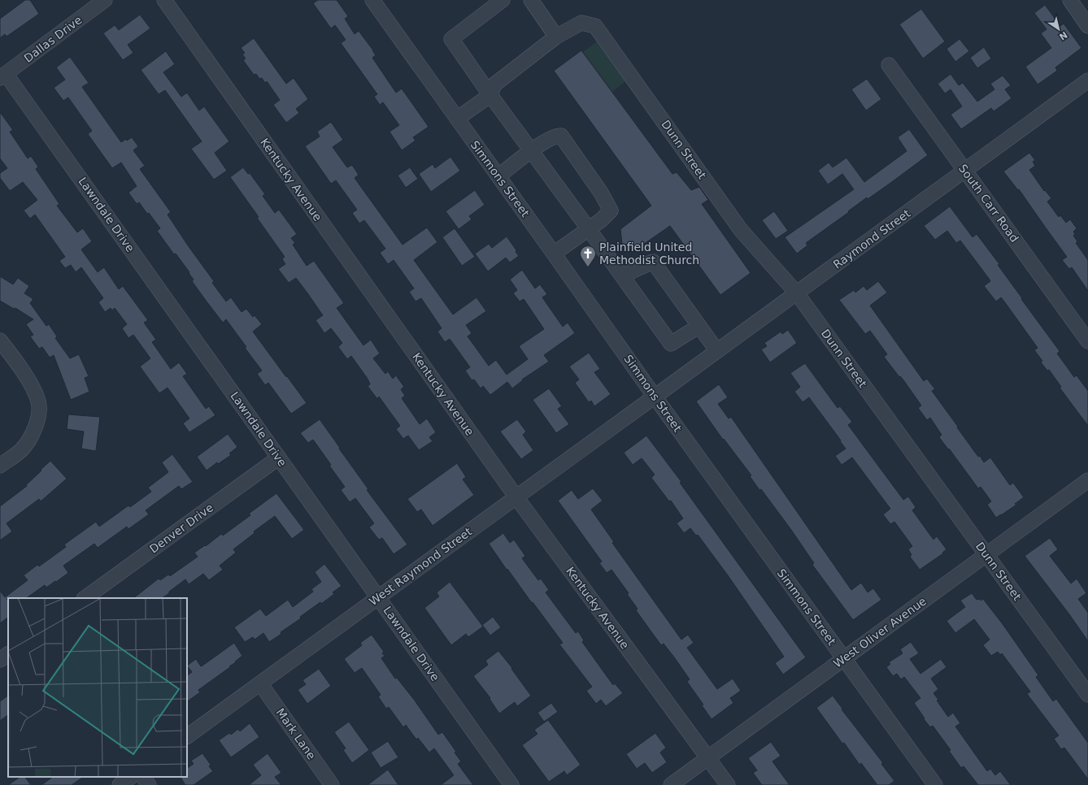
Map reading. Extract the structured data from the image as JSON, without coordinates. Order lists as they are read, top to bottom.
{
  "streets": {
    "street": [
      "Dallas Drive",
      "Dunn Street",
      "Simmons Street",
      "Kentucky Avenue",
      "South Carr Road",
      "Lawndale Drive",
      "Raymond Street",
      "Denver Drive",
      "West Raymond Street",
      "West Oliver Avenue",
      "Mark Lane"
    ]
  },
  "crossings": [
    ["Dallas Drive", "Lawndale Drive"],
    ["Dunn Street", "Raymond Street"],
    ["Dunn Street", "West Oliver Avenue"],
    ["Simmons Street", "Raymond Street"],
    ["Simmons Street", "West Raymond Street"],
    ["Simmons Street", "West Oliver Avenue"],
    ["Kentucky Avenue", "West Raymond Street"],
    ["Kentucky Avenue", "West Oliver Avenue"],
    ["South Carr Road", "Raymond Street"],
    ["Lawndale Drive", "Denver Drive"],
    ["Lawndale Drive", "West Raymond Street"],
    ["Raymond Street", "West Raymond Street"],
    ["West Raymond Street", "Mark Lane"]
  ],
  "places": {
    "church": ["Plainfield United Methodist Church"]
  },
  "north": "bottom right"
}
